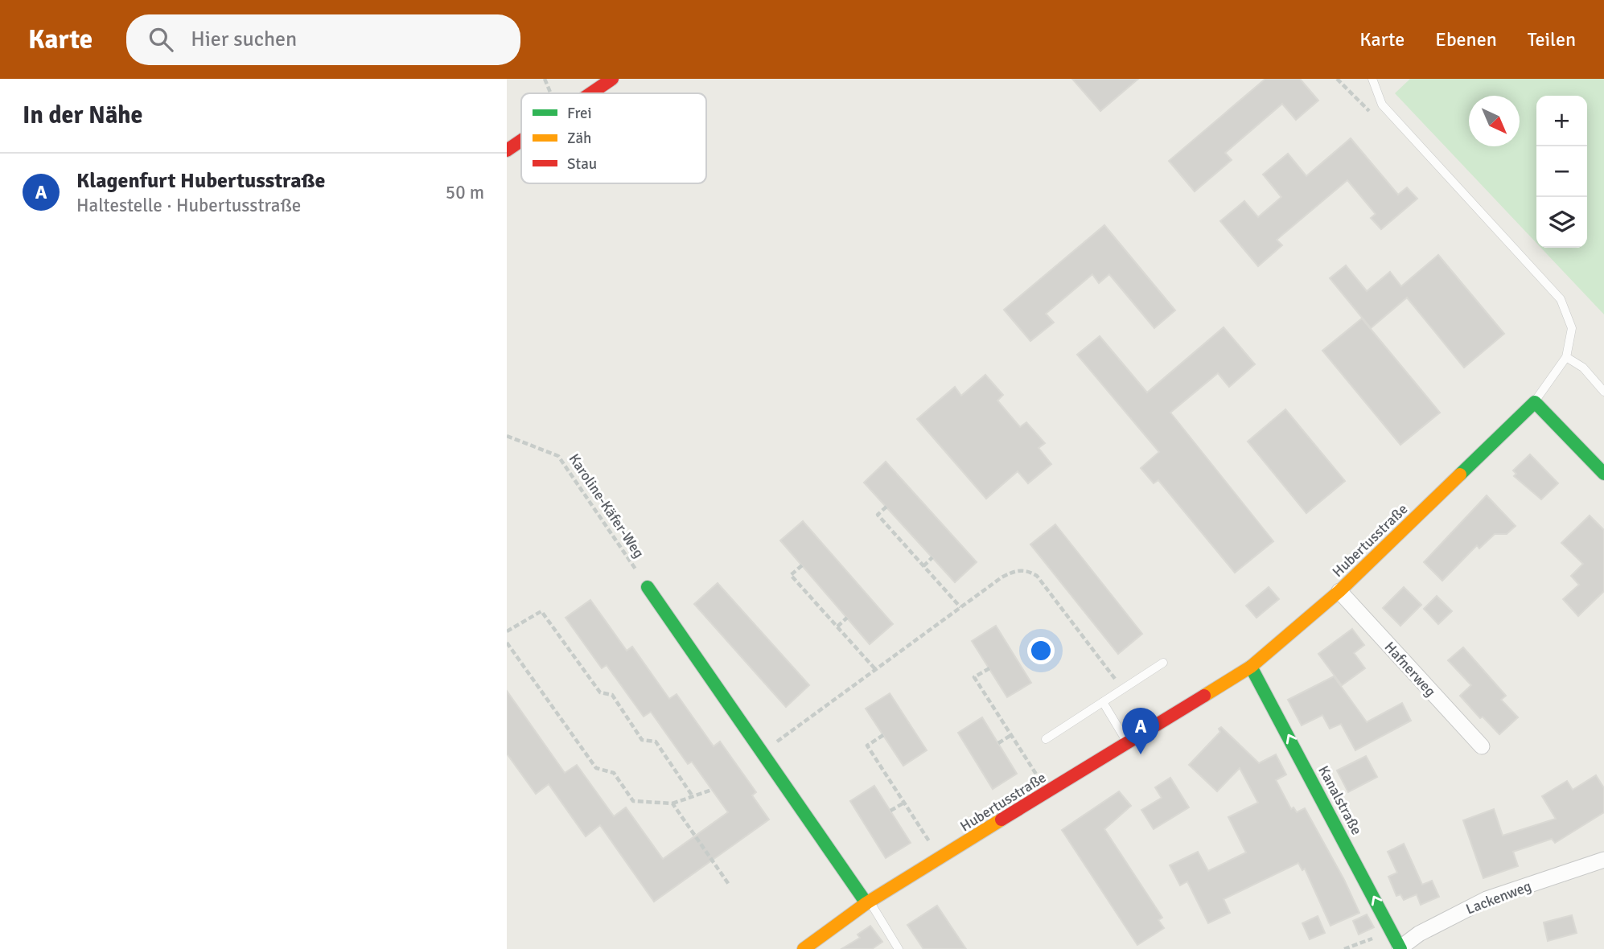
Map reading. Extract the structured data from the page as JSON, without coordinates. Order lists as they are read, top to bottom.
{
  "streets": {
    "street": [
      "Hubertusstraße",
      "Hafnerweg",
      "Kanalstraße",
      "Lackenweg"
    ],
    "path": ["Karoline-Käfer-Weg"]
  },
  "crossings": [
    ["Hubertusstraße", "Hafnerweg"],
    ["Hubertusstraße", "Kanalstraße"],
    ["Kanalstraße", "Lackenweg"]
  ],
  "one_way": ["Kanalstraße"],
  "legend": ["Frei", "Zäh", "Stau"],
  "north": "bottom right",
  "page": {
    "header": "Karte",
    "search": "Hier suchen",
    "nav": ["Karte", "Ebenen", "Teilen"],
    "heading": "In der Nähe",
    "map_buttons": ["+", "−"],
    "list": [
      {
        "mark": "A",
        "name": "Klagenfurt Hubertusstraße",
        "note": "Haltestelle · Hubertusstraße",
        "value": "50 m"
      }
    ],
    "pins": "A"
  }
}
